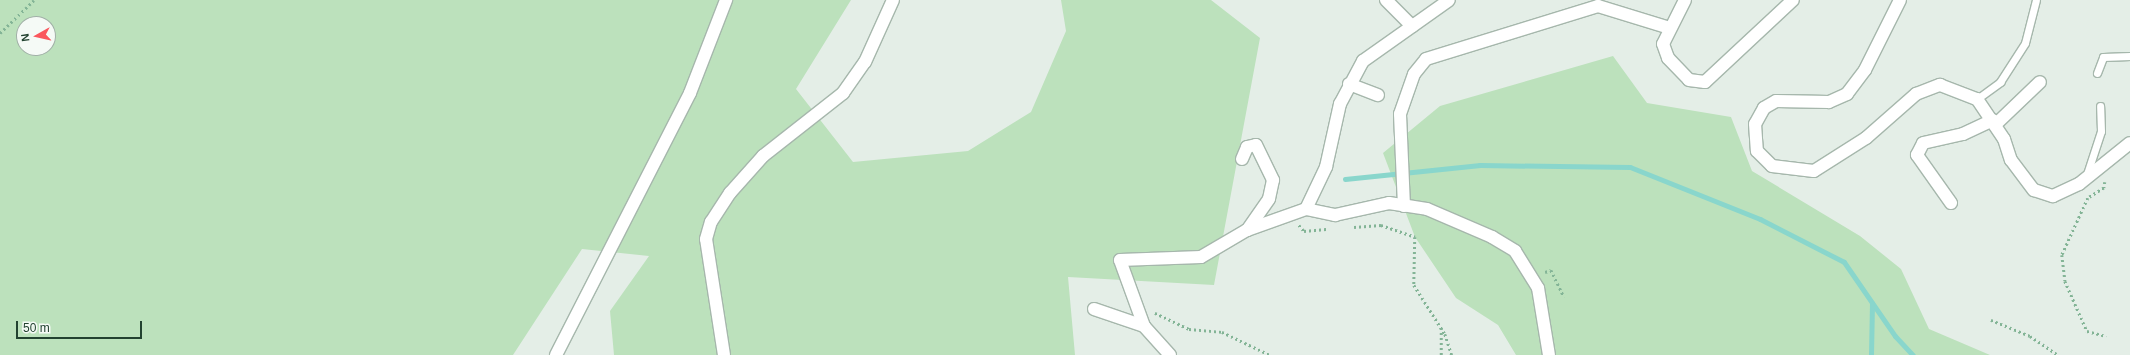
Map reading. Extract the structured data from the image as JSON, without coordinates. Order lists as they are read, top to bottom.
{
  "scale_bar": "50 m",
  "north": "left"
}
